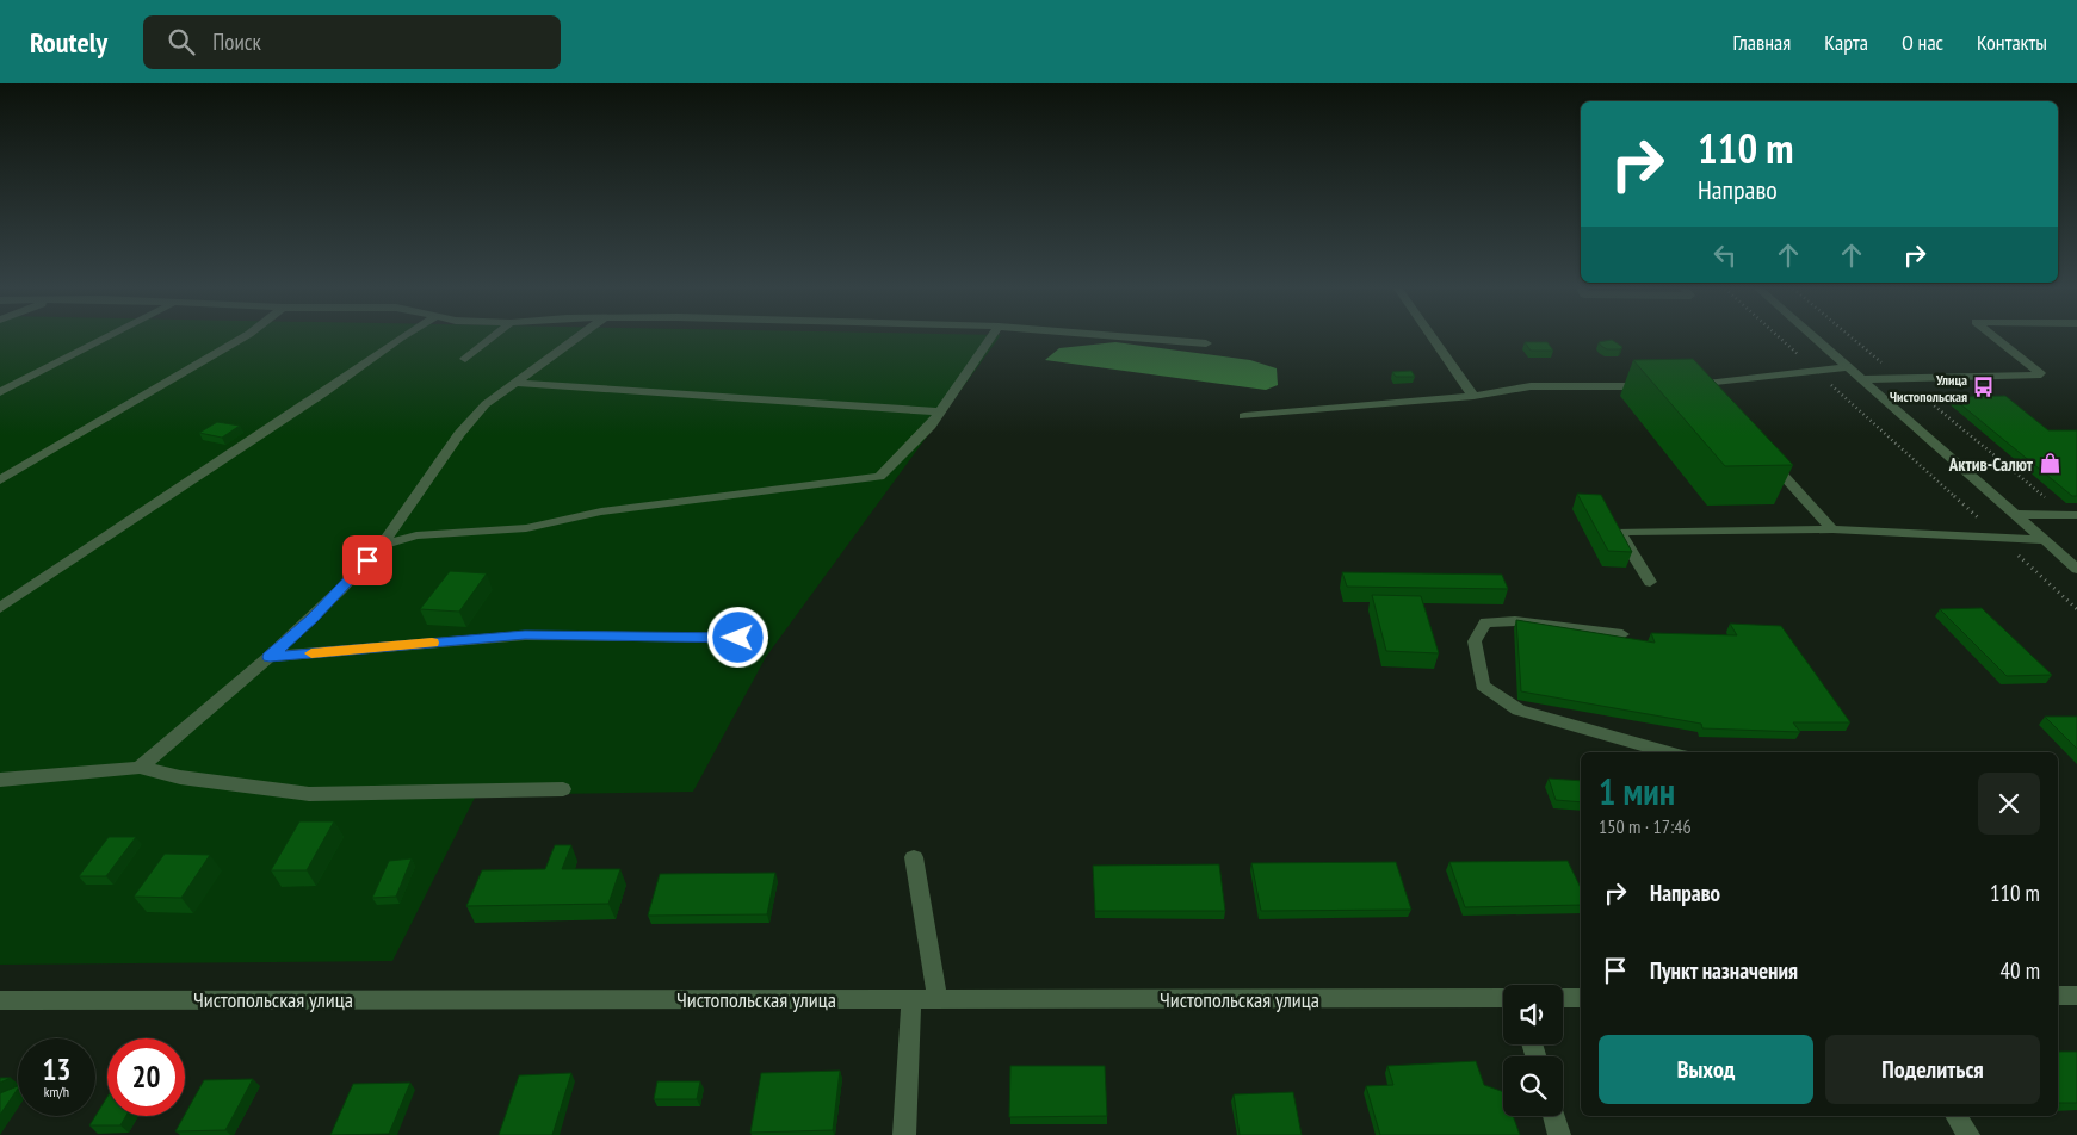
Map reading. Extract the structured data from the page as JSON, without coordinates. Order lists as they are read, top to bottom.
{
  "streets": {
    "street": ["Чистопольская улица"]
  },
  "places": {
    "bus stop": ["Улица Чистопольская"],
    "shop": ["Актив-Салют"]
  },
  "page": {
    "header": "Routely",
    "search": "Поиск",
    "nav": [
      "Главная",
      "Карта",
      "О нас",
      "Контакты"
    ],
    "turn": ["110 m", "Направо"],
    "heading": ["1 мин", "150 m · 17:46"],
    "list": [
      {
        "name": "Направо",
        "value": "110 m"
      },
      {
        "name": "Пункт назначения",
        "value": "40 m"
      }
    ],
    "buttons": ["Выход", "Поделиться"],
    "speed": "13 km/h",
    "limit": "20"
  }
}
